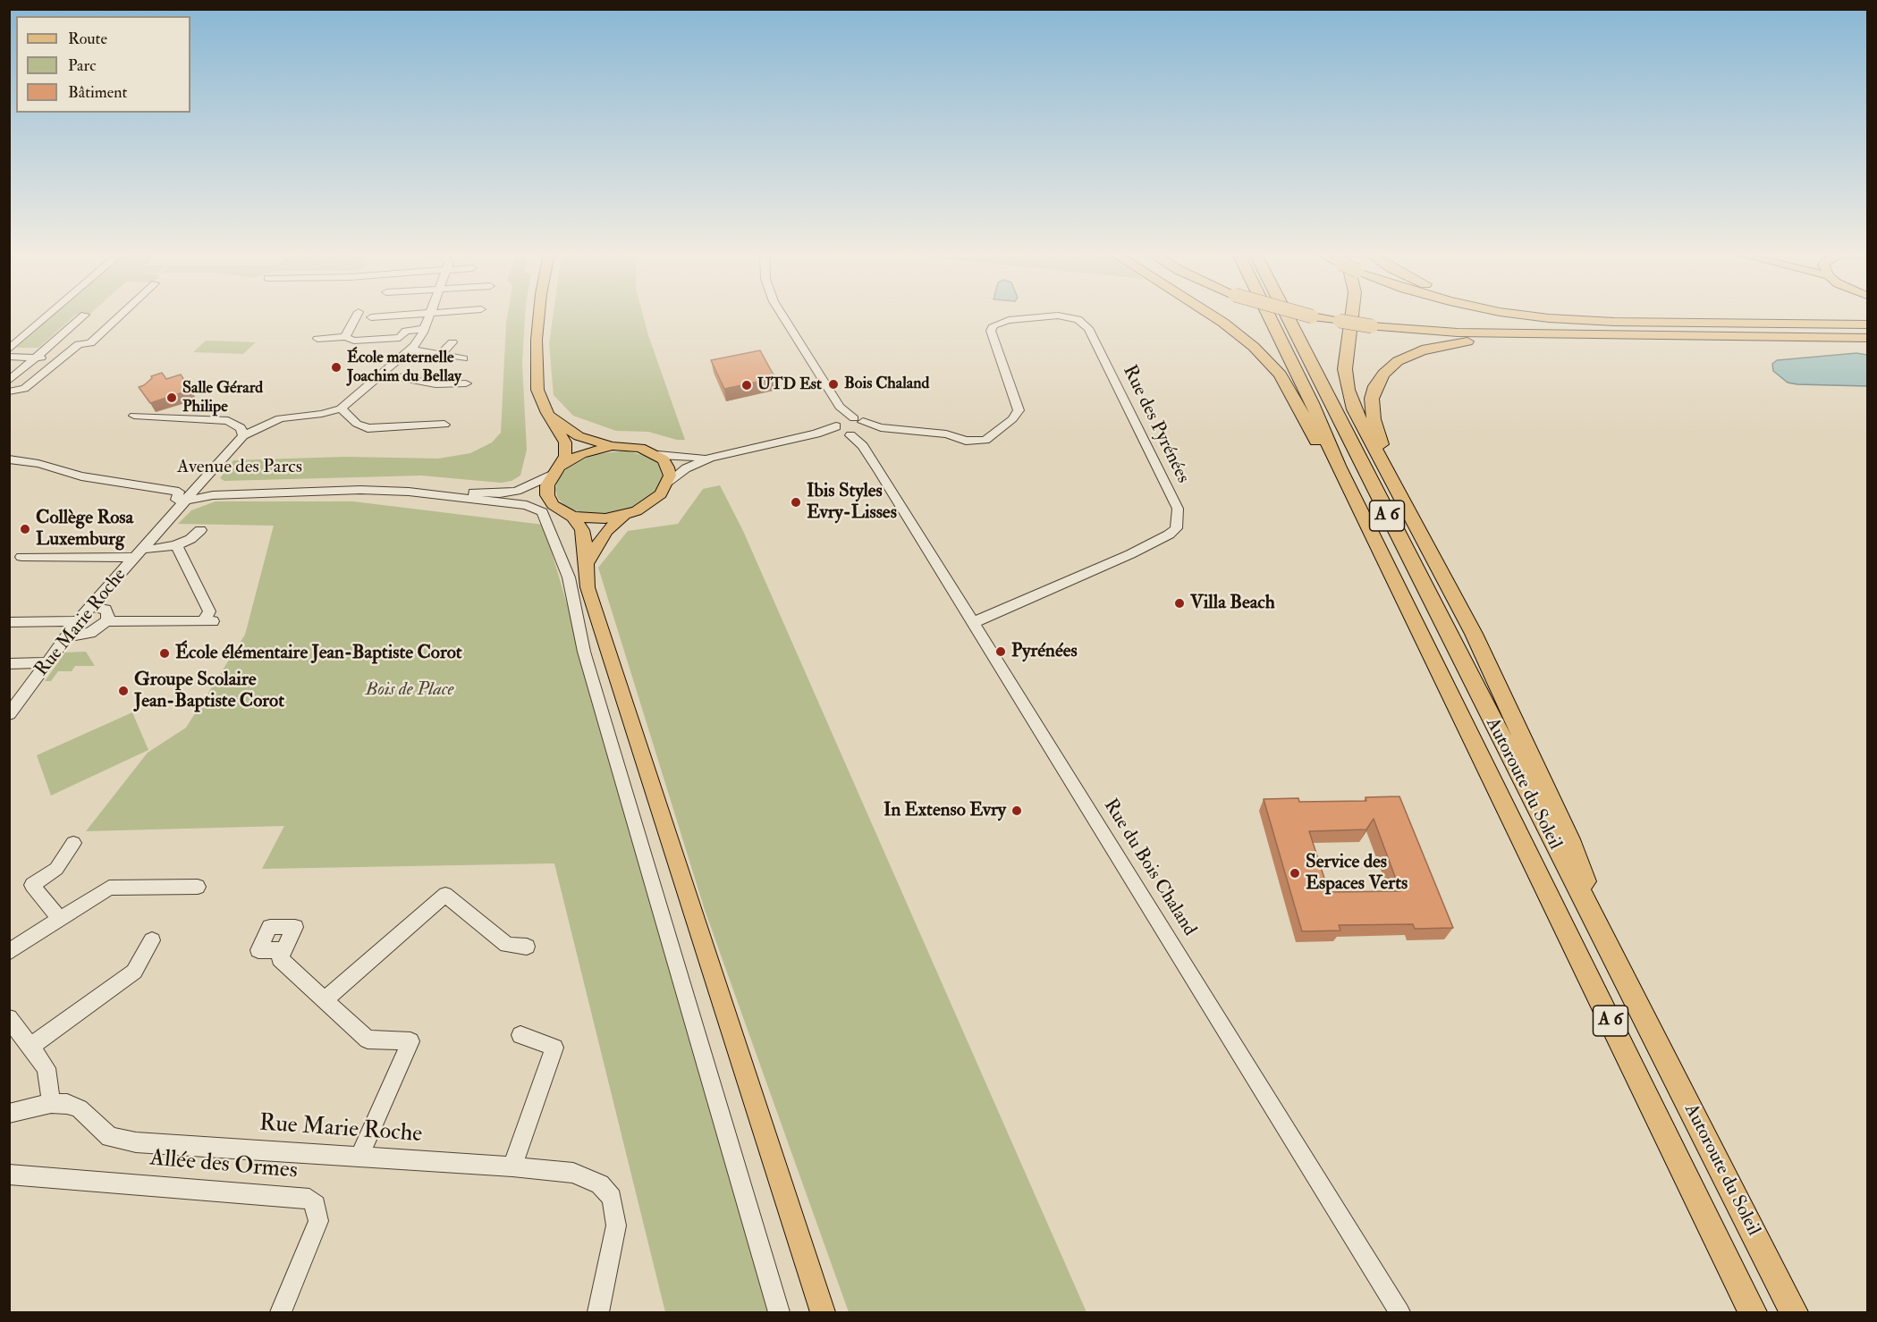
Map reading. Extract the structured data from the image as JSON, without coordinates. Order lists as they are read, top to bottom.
{
  "streets": {
    "highway": ["A 6", "Autoroute du Soleil"],
    "street": [
      "Rue des Pyrénées",
      "Avenue des Parcs",
      "Rue Marie Roche",
      "Rue du Bois Chaland",
      "Allée des Ormes"
    ]
  },
  "crossings": [
    ["Rue des Pyrénées", "Rue du Bois Chaland"],
    ["Avenue des Parcs", "Rue Marie Roche"]
  ],
  "parks": ["Bois de Place"],
  "places": [
    "École maternelle Joachim du Bellay",
    "Bois Chaland",
    "UTD Est",
    "Salle Gérard Philipe",
    "Ibis Styles Evry-Lisses",
    "Collège Rosa Luxemburg",
    "Villa Beach",
    "Pyrénées",
    "École élémentaire Jean-Baptiste Corot",
    "Groupe Scolaire Jean-Baptiste Corot",
    "In Extenso Evry",
    "Service des Espaces Verts"
  ],
  "legend": ["Route", "Parc", "Bâtiment"]
}
